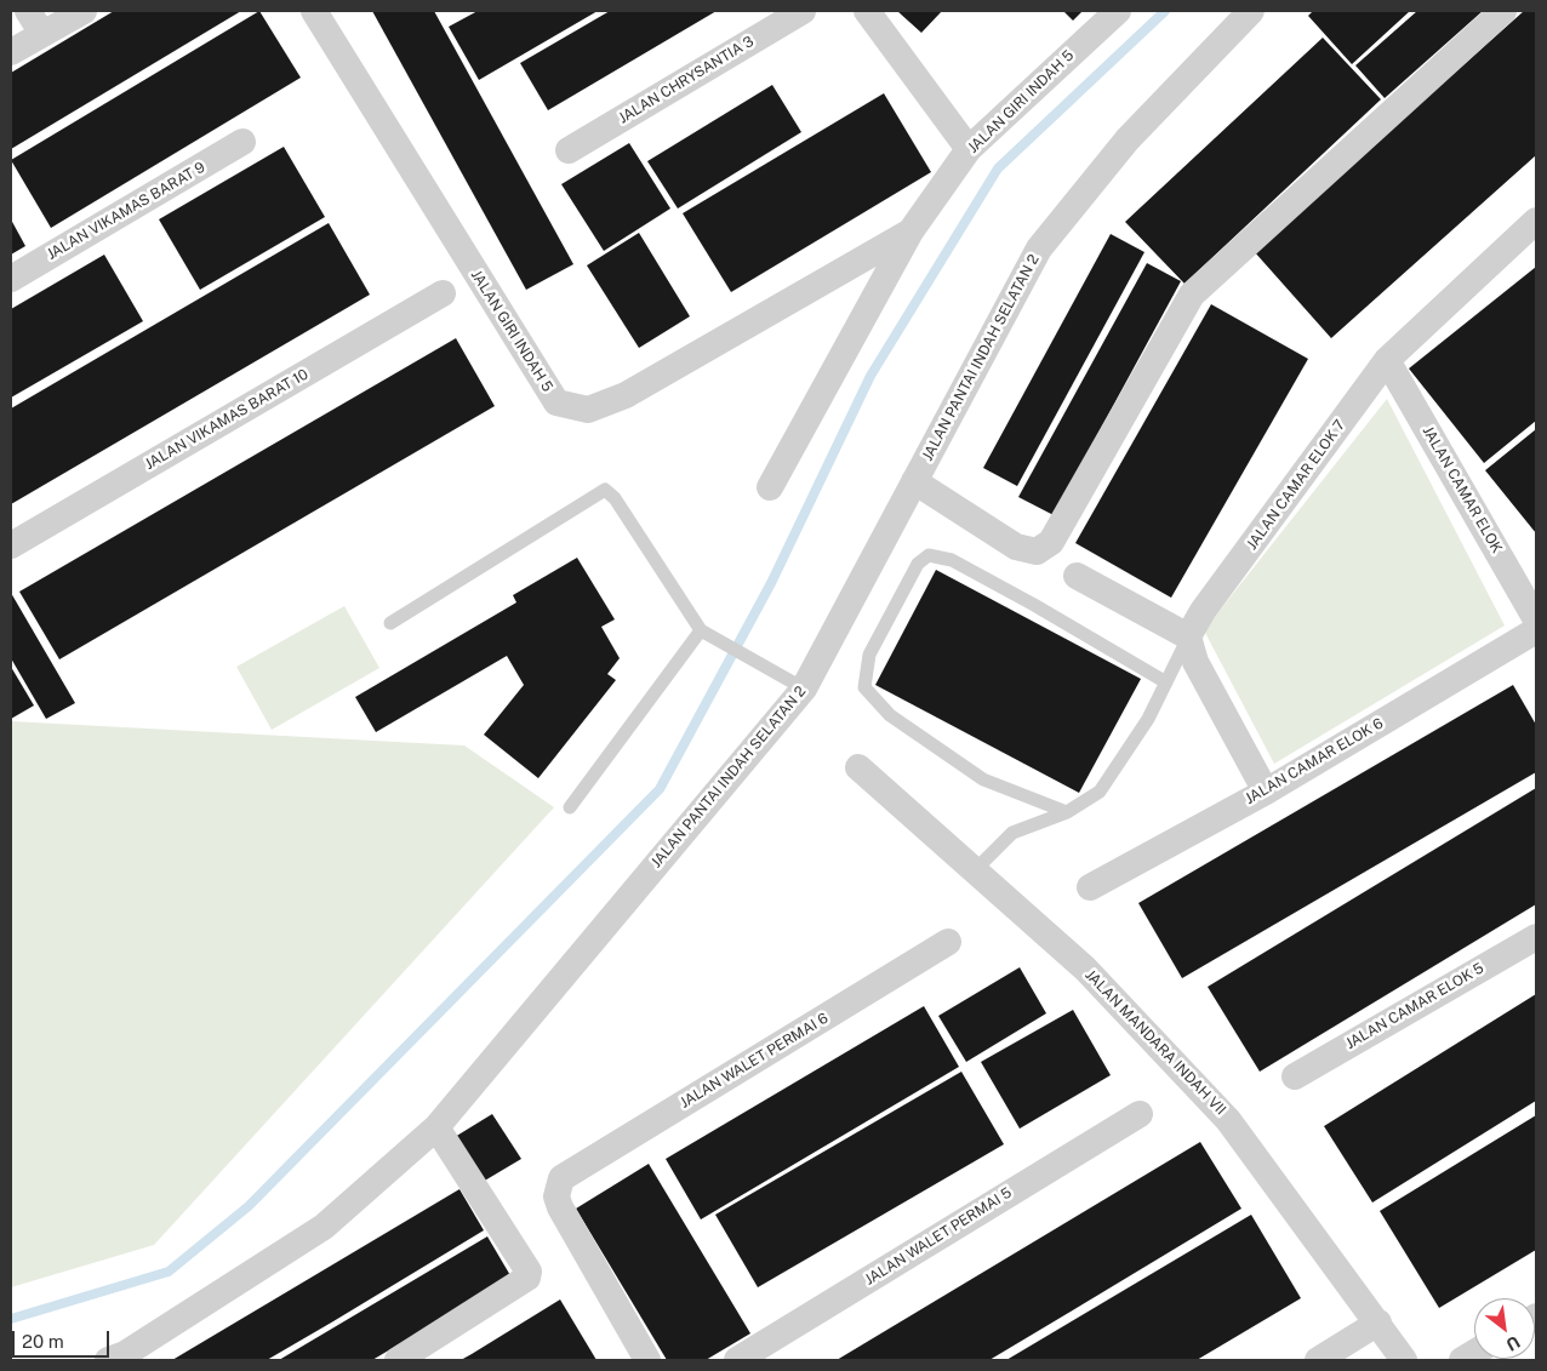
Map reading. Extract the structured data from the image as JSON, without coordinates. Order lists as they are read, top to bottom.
{
  "streets": {
    "street": [
      "JALAN CHRYSANTIA 3",
      "JALAN GIRI INDAH 5",
      "JALAN VIKAMAS BARAT 9",
      "JALAN PANTAI INDAH SELATAN 2",
      "JALAN VIKAMAS BARAT 10",
      "JALAN CAMAR ELOK 7",
      "JALAN CAMAR ELOK",
      "JALAN CAMAR ELOK 6",
      "JALAN CAMAR ELOK 5",
      "JALAN MANDARA INDAH VII",
      "JALAN WALET PERMAI 6",
      "JALAN WALET PERMAI 5"
    ]
  },
  "crossings": [
    ["JALAN CAMAR ELOK 7", "JALAN CAMAR ELOK"]
  ],
  "scale_bar": "20 m",
  "north": "bottom right"
}
